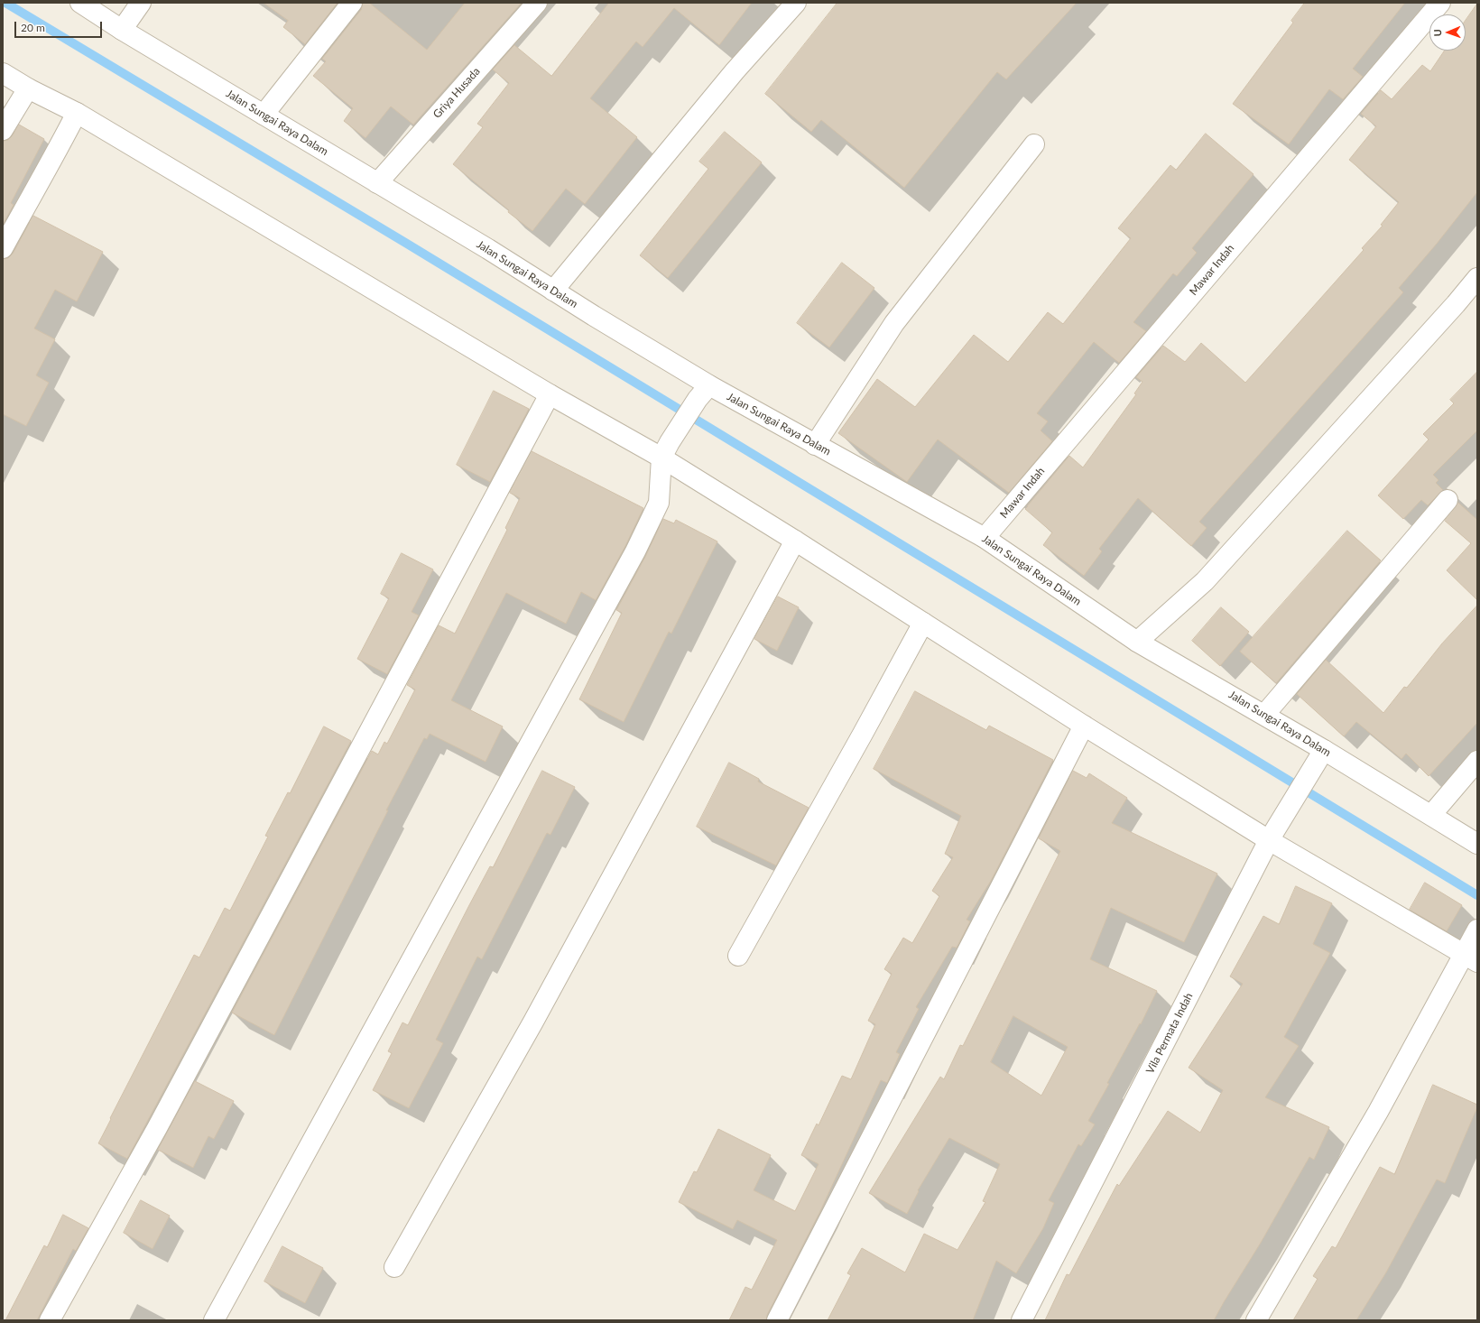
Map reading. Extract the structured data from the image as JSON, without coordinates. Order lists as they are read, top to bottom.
{
  "streets": {
    "street": [
      "Griya Husada",
      "Jalan Sungai Raya Dalam",
      "Mawar Indah",
      "Vila Permata Indah"
    ]
  },
  "crossings": [
    ["Griya Husada", "Jalan Sungai Raya Dalam"],
    ["Jalan Sungai Raya Dalam", "Mawar Indah"],
    ["Jalan Sungai Raya Dalam", "Vila Permata Indah"]
  ],
  "scale_bar": "20 m",
  "north": "left"
}
